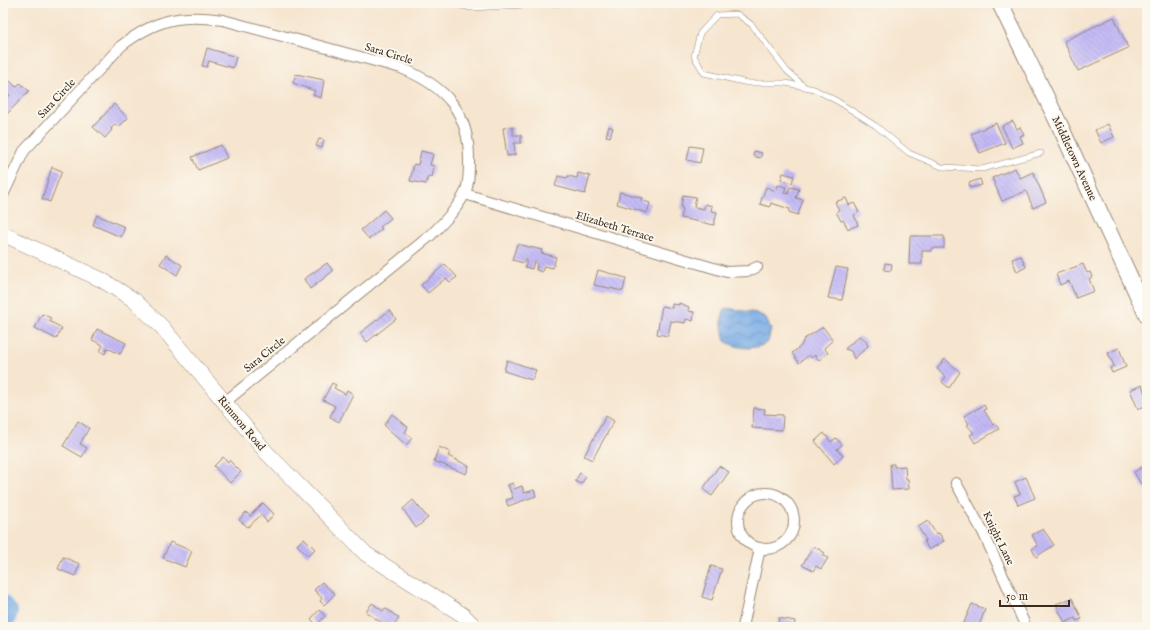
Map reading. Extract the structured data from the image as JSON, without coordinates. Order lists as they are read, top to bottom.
{
  "streets": {
    "main road": ["Middletown Avenue"],
    "street": [
      "Sara Circle",
      "Elizabeth Terrace",
      "Rimmon Road",
      "Knight Lane"
    ]
  },
  "crossings": [
    ["Sara Circle", "Elizabeth Terrace"],
    ["Sara Circle", "Rimmon Road"]
  ],
  "scale_bar": "50 m"
}
